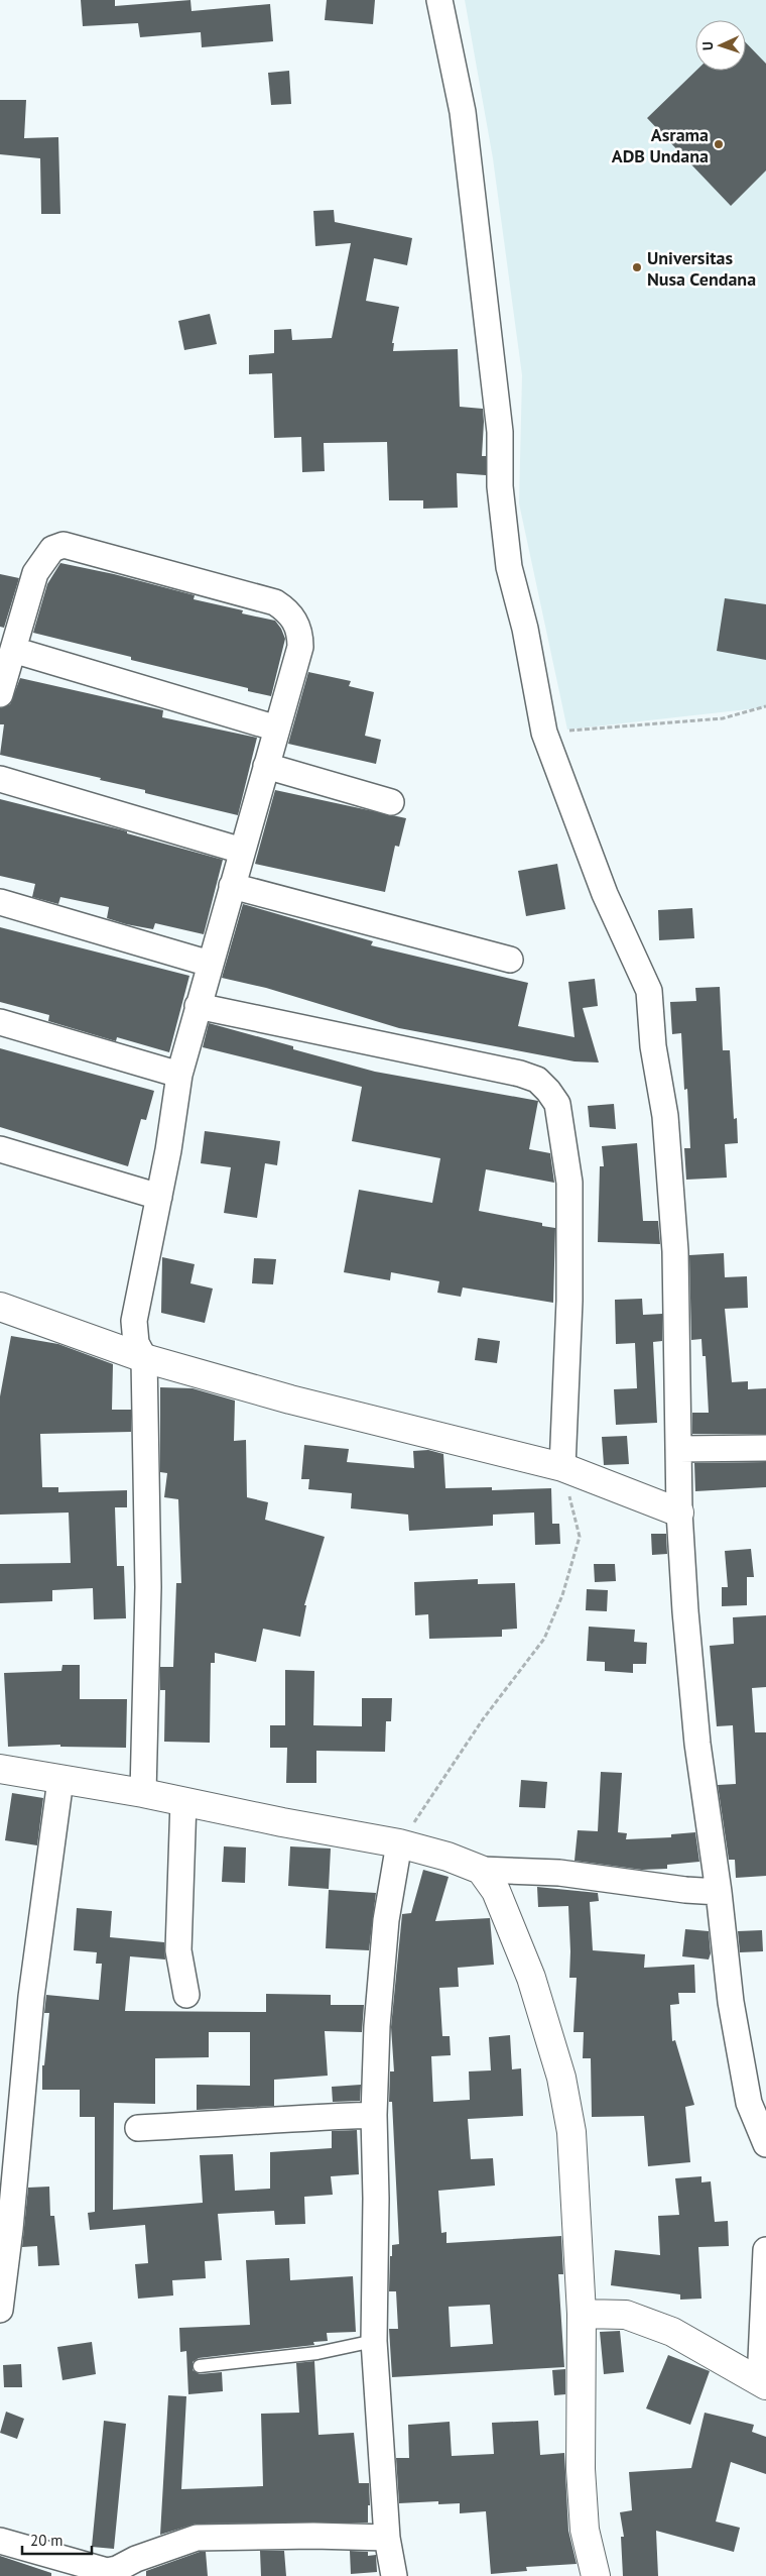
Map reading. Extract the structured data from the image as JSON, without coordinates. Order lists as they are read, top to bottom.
{
  "places": ["Asrama ADB Undana", "Universitas Nusa Cendana"],
  "scale_bar": "20 m",
  "north": "left"
}
